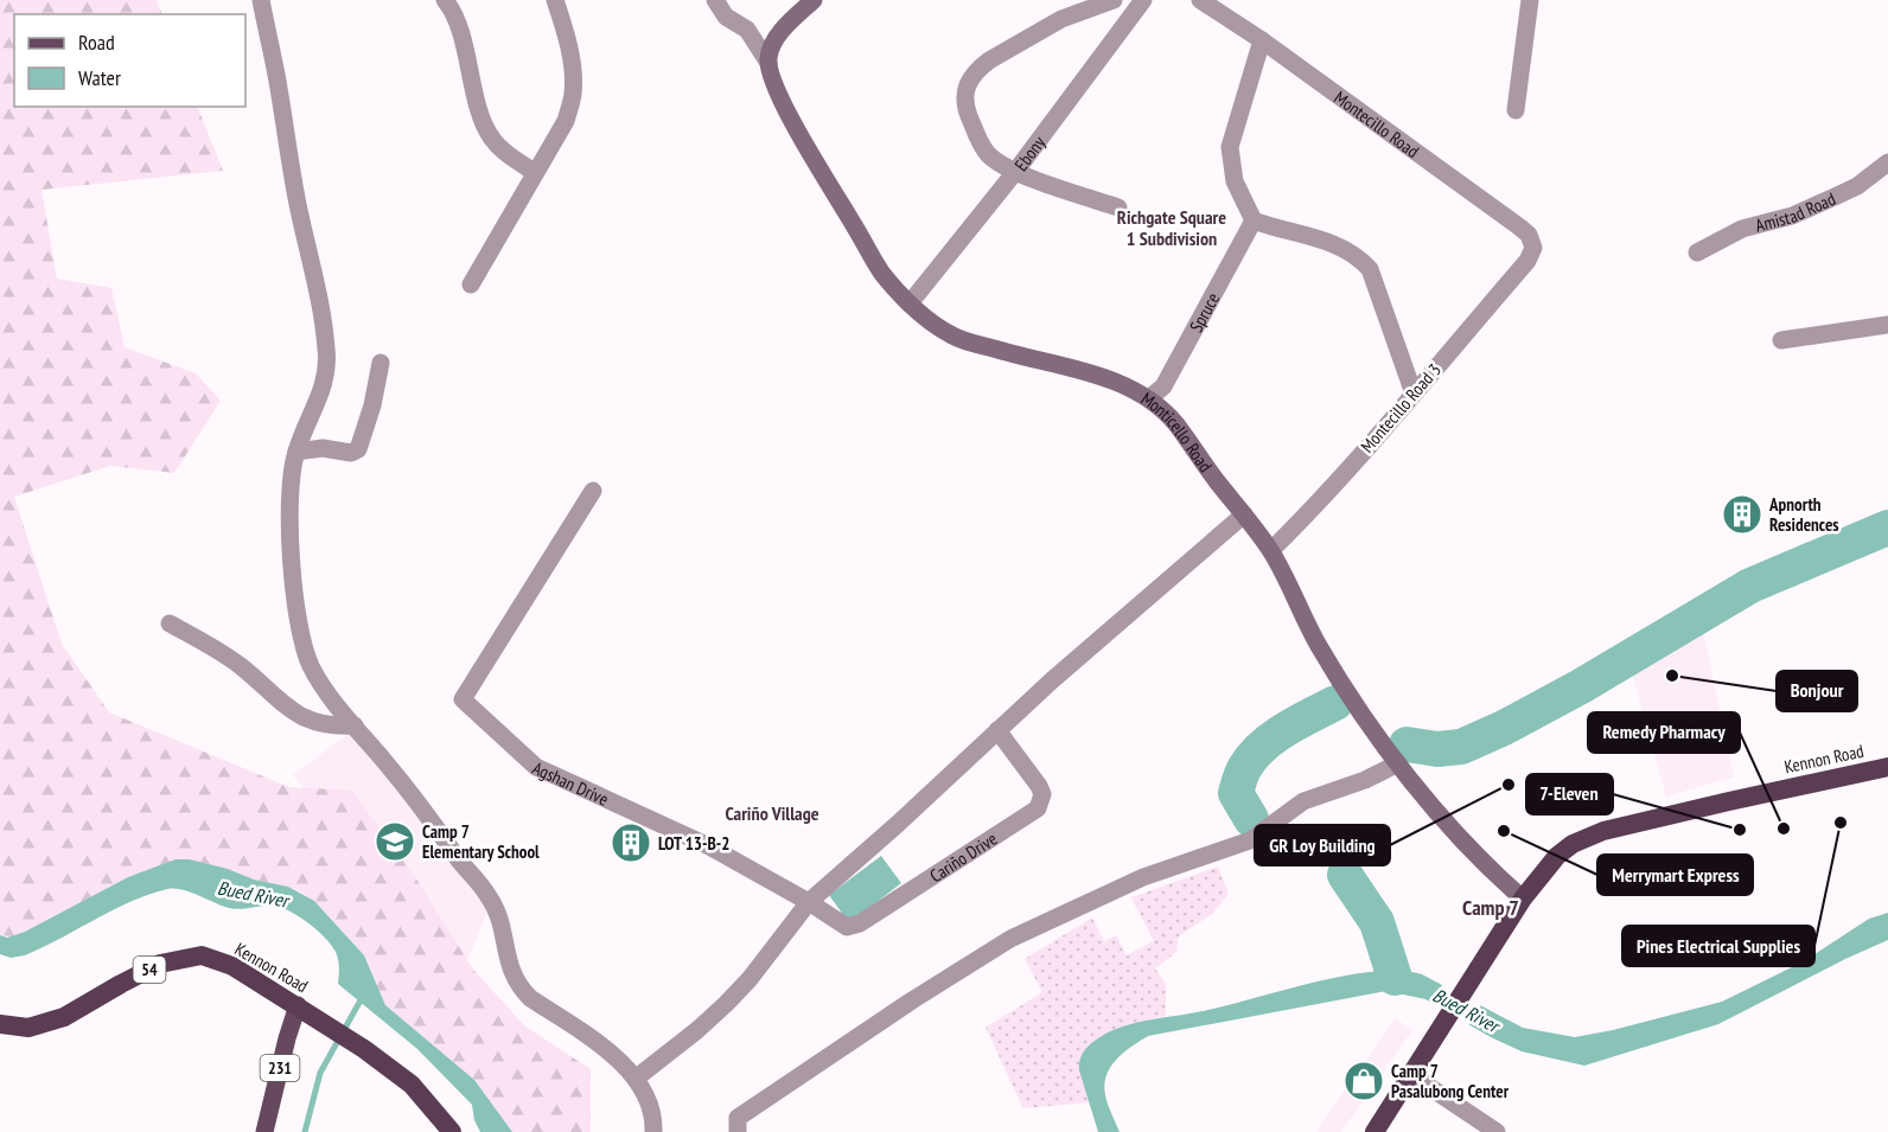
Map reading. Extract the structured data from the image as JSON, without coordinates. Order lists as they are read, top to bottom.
{
  "streets": {
    "highway": ["Kennon Road", "54"],
    "main road": ["Monticello Road", "231"],
    "street": [
      "Montecillo Road",
      "Ebony",
      "Amistad Road",
      "Spruce",
      "Montecillo Road 3",
      "Agshan Drive",
      "Cariño Drive"
    ]
  },
  "crossings": [
    ["Montecillo Road", "Montecillo Road 3"],
    ["Ebony", "Monticello Road"],
    ["Spruce", "Monticello Road"],
    ["Montecillo Road 3", "Monticello Road"],
    ["Monticello Road", "Kennon Road"],
    ["Kennon Road", "231"],
    ["Agshan Drive", "Cariño Drive"]
  ],
  "districts": ["Richgate Square 1 Subdivision", "Cariño Village", "Camp 7"],
  "water": ["Bued River"],
  "places": {
    "building": ["Apnorth Residences", "LOT 13-B-2"],
    "other": [
      "Bonjour",
      "GR Loy Building",
      "Pines Electrical Supplies",
      "Remedy Pharmacy",
      "7-Eleven",
      "Merrymart Express"
    ],
    "school or university": ["Camp 7 Elementary School"],
    "shop": ["Camp 7 Pasalubong Center"]
  },
  "legend": ["Road", "Water"]
}
